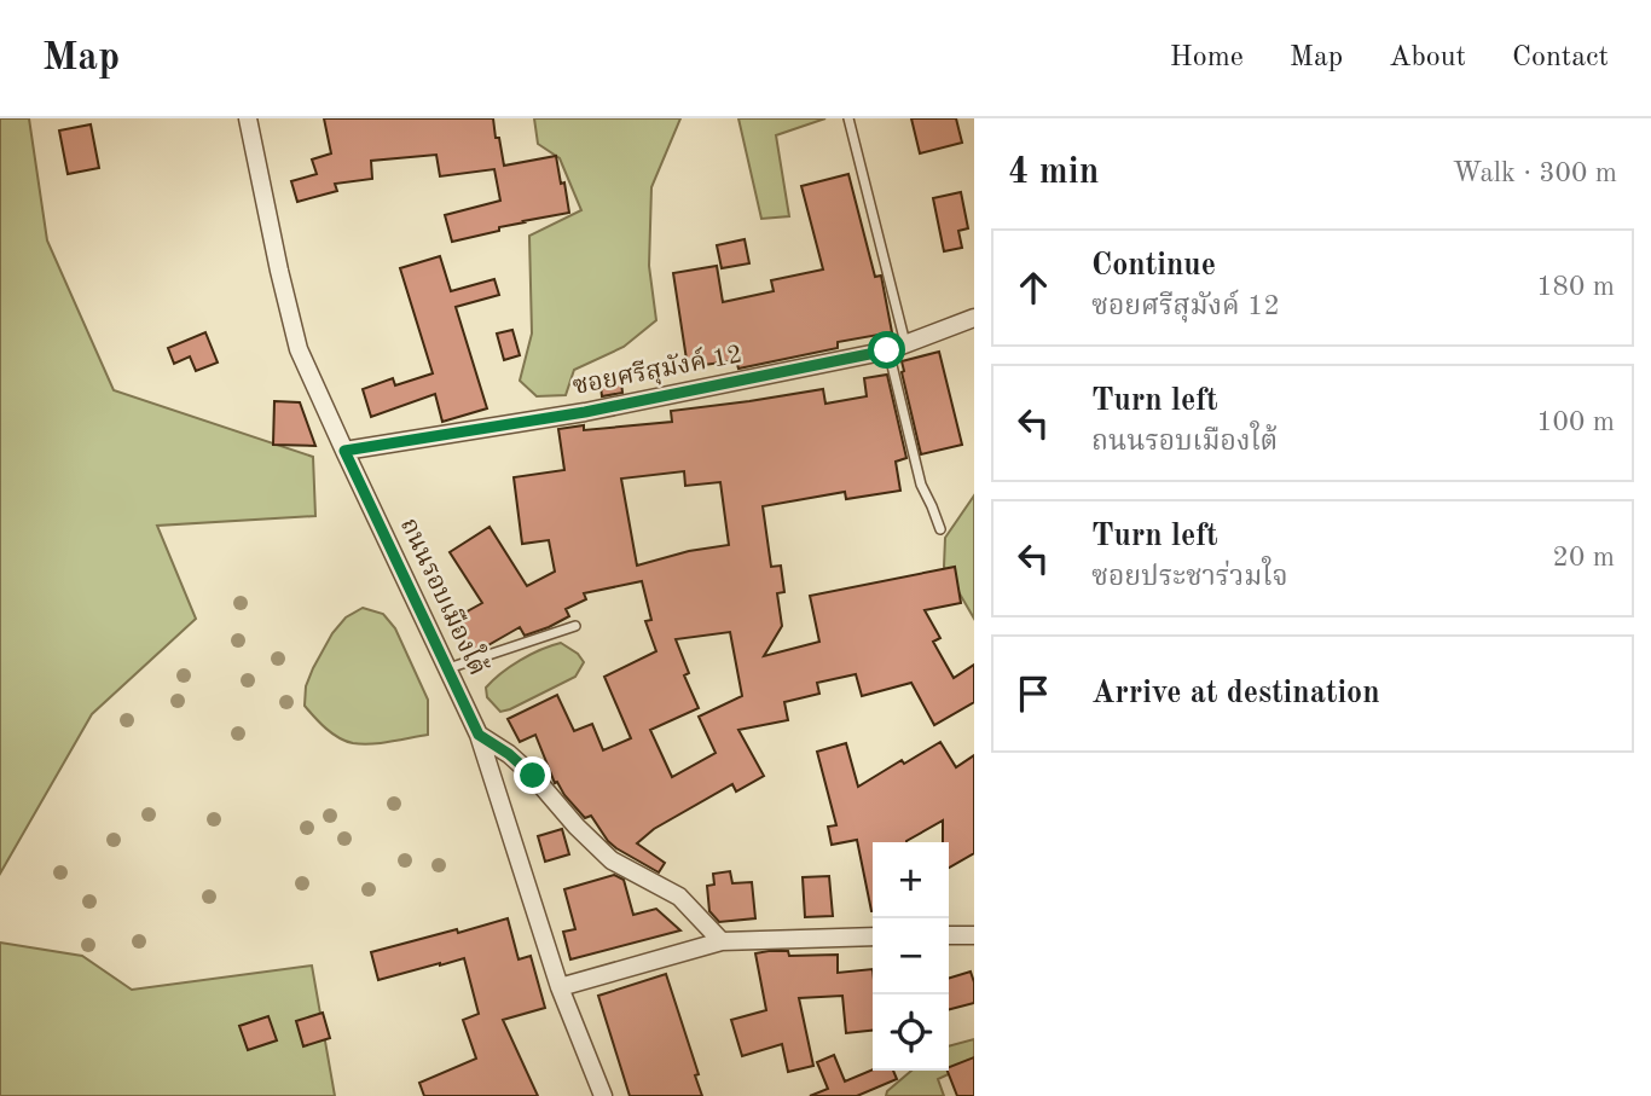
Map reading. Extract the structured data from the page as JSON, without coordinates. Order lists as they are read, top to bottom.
{
  "streets": {
    "street": ["ซอยศรีสุมังค์ 12", "ถนนรอบเมืองใต้"]
  },
  "crossings": [
    ["ซอยศรีสุมังค์ 12", "ถนนรอบเมืองใต้"]
  ],
  "page": {
    "header": "Map",
    "nav": [
      "Home",
      "Map",
      "About",
      "Contact"
    ],
    "heading": ["4 min", "Walk · 300 m"],
    "list": [
      ["Continue", "ซอยศรีสุมังค์ 12", "180 m"],
      ["Turn left", "ถนนรอบเมืองใต้", "100 m"],
      ["Turn left", "ซอยประชาร่วมใจ", "20 m"],
      "Arrive at destination"
    ],
    "map_buttons": ["+", "−"]
  }
}
